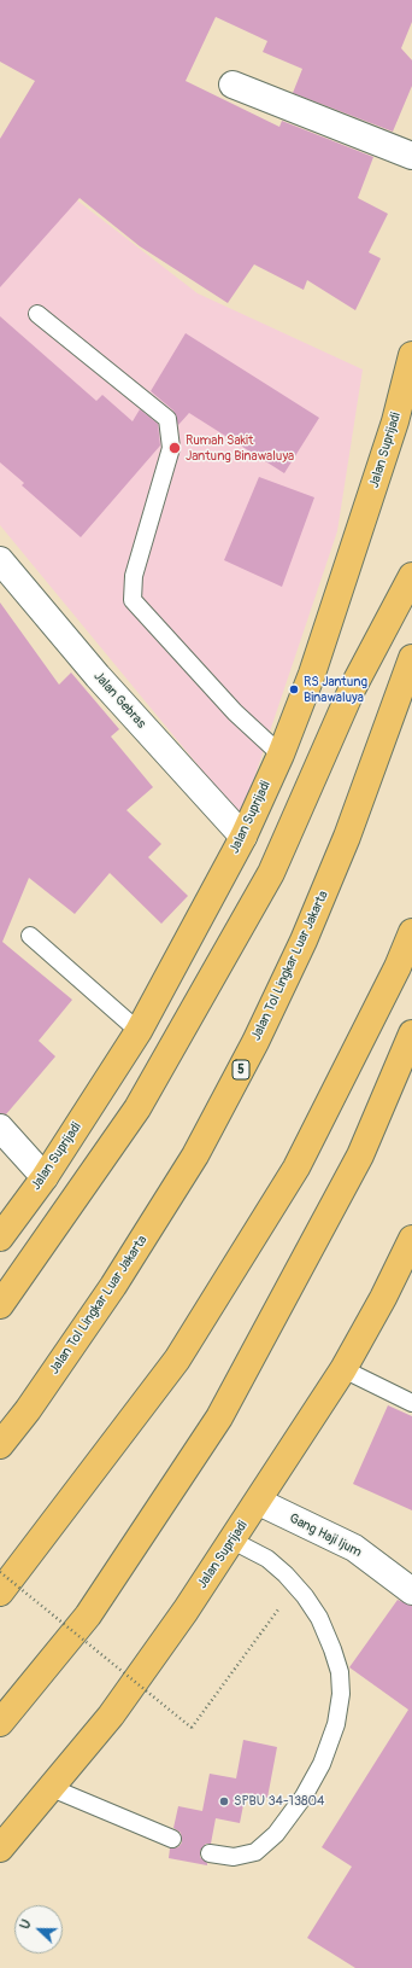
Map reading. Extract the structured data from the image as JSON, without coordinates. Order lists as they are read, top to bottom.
{
  "streets": {
    "main road": ["Jalan Suprijadi", "Jalan Tol Lingkar Luar Jakarta", "5"],
    "street": ["Jalan Gebras", "Gang Haji Ijum"]
  },
  "crossings": [
    ["Jalan Suprijadi", "Jalan Gebras"],
    ["Jalan Suprijadi", "Gang Haji Ijum"]
  ],
  "places": ["Rumah Sakit Jantung Binawaluya", "RS Jantung Binawaluya", "SPBU 34-13804"],
  "north": "left"
}
